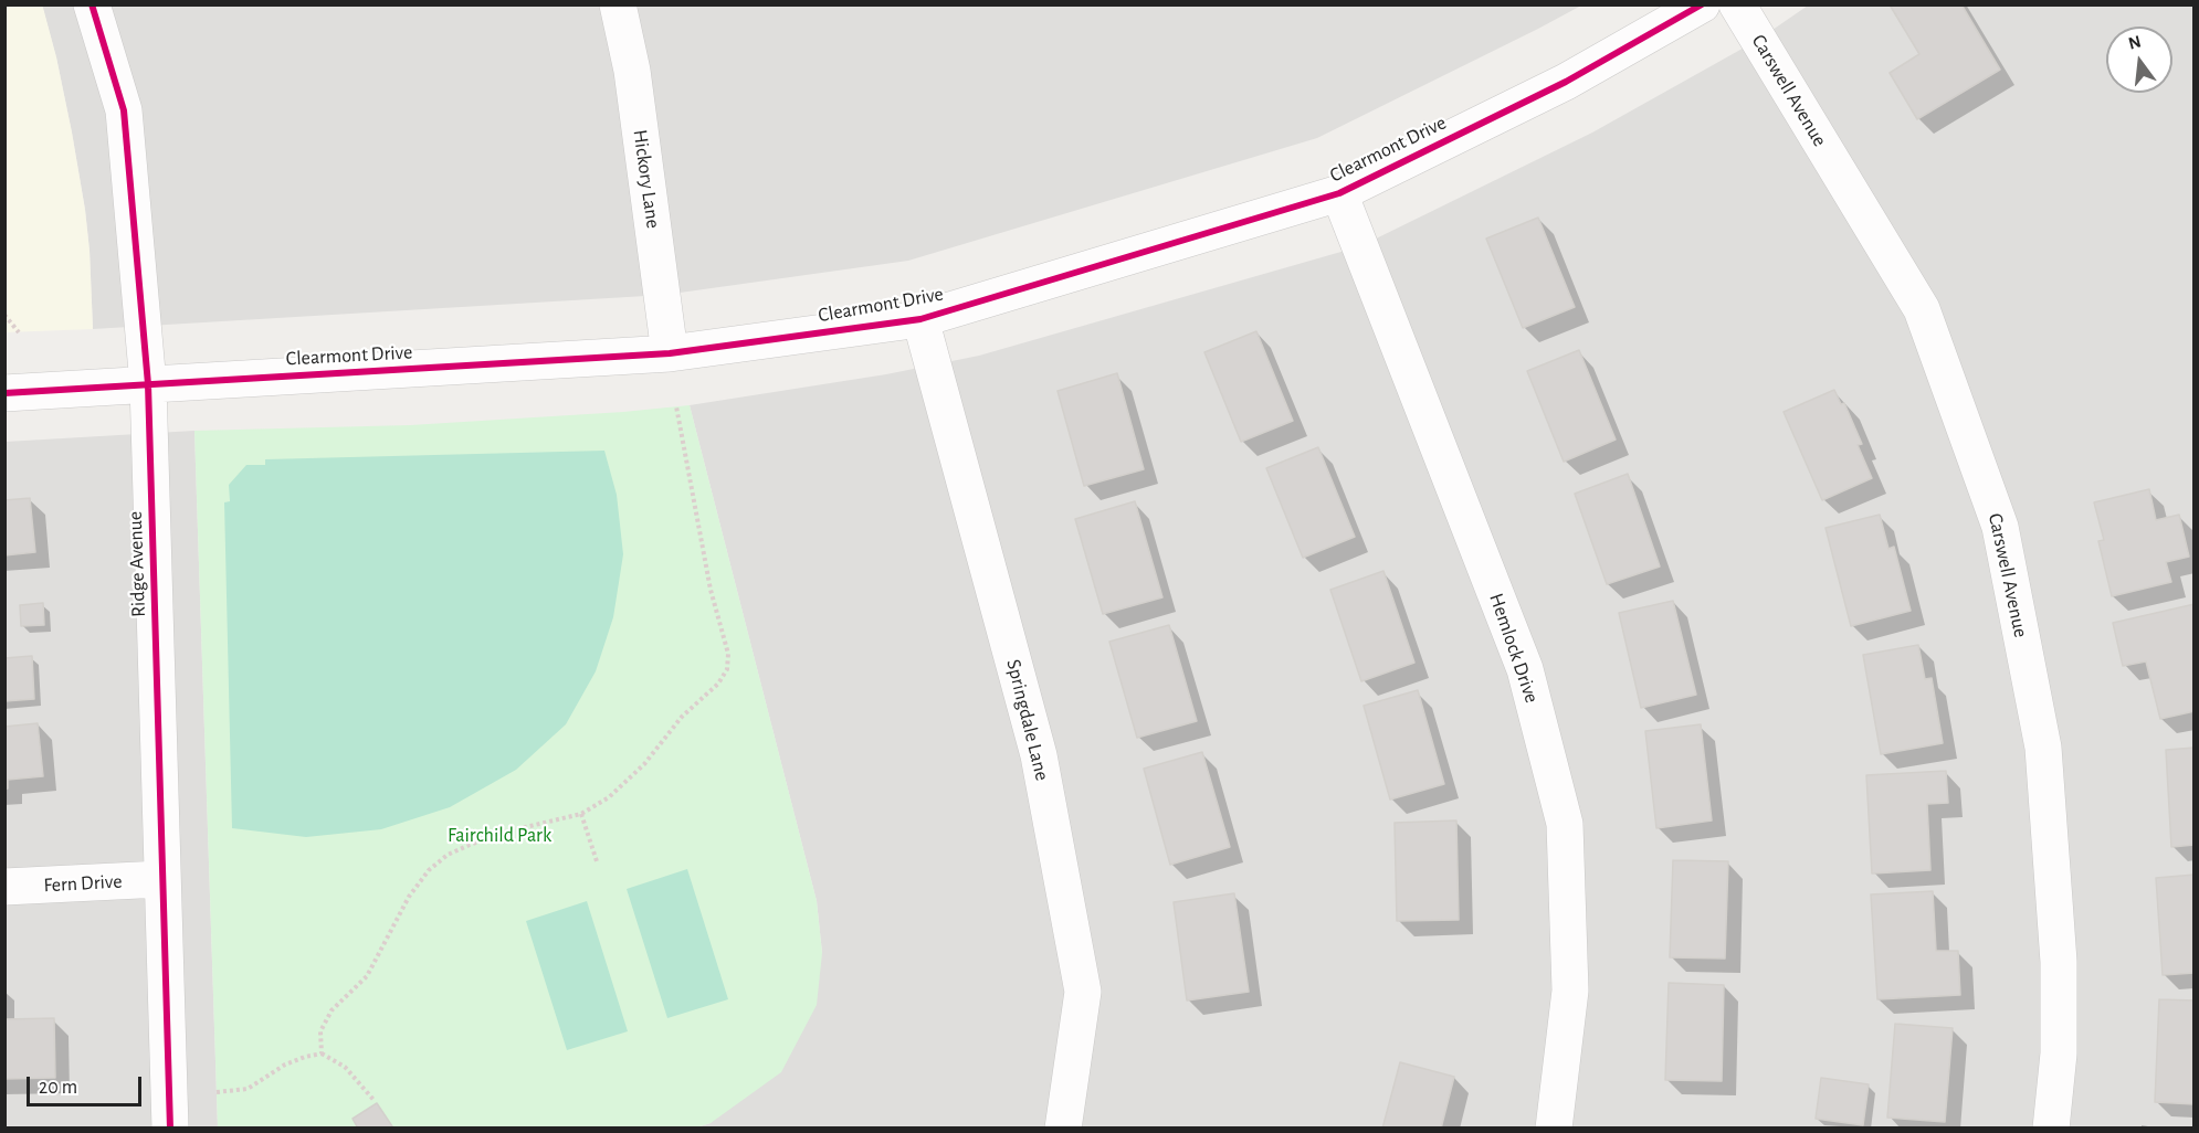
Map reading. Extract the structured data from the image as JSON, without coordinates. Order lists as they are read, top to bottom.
{
  "streets": {
    "street": [
      "Carswell Avenue",
      "Clearmont Drive",
      "Hickory Lane",
      "Ridge Avenue",
      "Hemlock Drive",
      "Springdale Lane",
      "Fern Drive"
    ]
  },
  "crossings": [
    ["Clearmont Drive", "Hickory Lane"],
    ["Clearmont Drive", "Ridge Avenue"],
    ["Clearmont Drive", "Hemlock Drive"],
    ["Clearmont Drive", "Springdale Lane"],
    ["Ridge Avenue", "Fern Drive"]
  ],
  "parks": ["Fairchild Park"],
  "scale_bar": "20 m",
  "north": "top"
}
